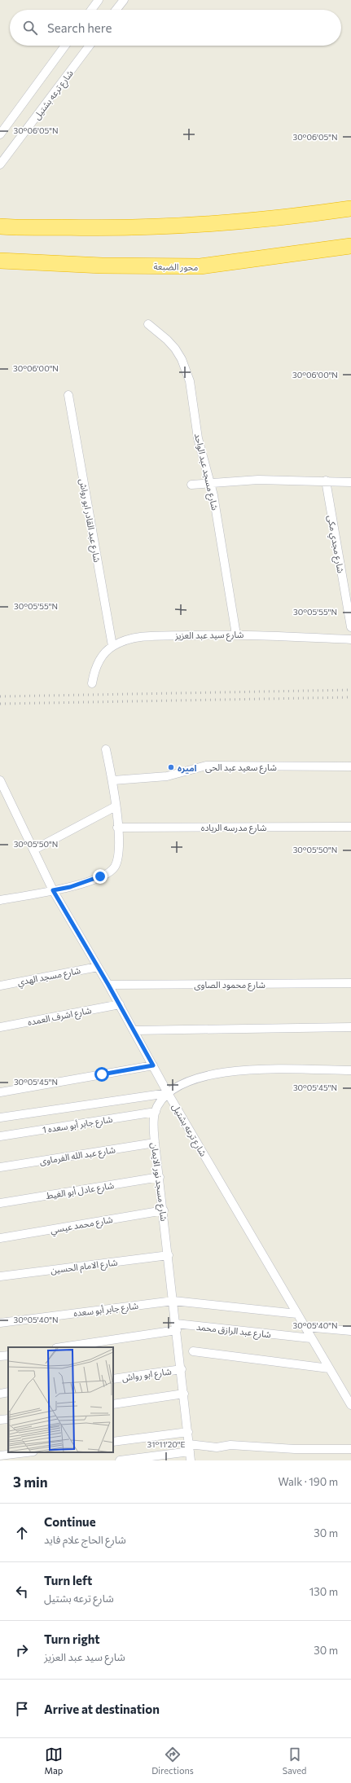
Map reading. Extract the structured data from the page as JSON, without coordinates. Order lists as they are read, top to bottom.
{
  "streets": {
    "highway": ["محور الضبعة"],
    "street": [
      "شارع ترعه بشتيل",
      "شارع مسجد عبد الواحد",
      "شارع عبد القادر ابو رواش",
      "شارع مجدي مكى",
      "شارع سيد عبد العزيز",
      "شارع سعيد عبد الحى",
      "شارع مدرسه الرياده",
      "شارع مسجد الهدي",
      "شارع محمود الصاوى",
      "شارع اشرف العمده",
      "شارع جابر أبو سعده 1",
      "شارع عبد الله الفرماوى",
      "شارع مسجد نور الايمان",
      "شارع عادل أبو الغيط",
      "شارع محمد عيسي",
      "شارع الامام الحسين",
      "شارع جابر أبو سعده",
      "شارع عبد الرازق محمد",
      "شارع ابو رواش"
    ]
  },
  "crossings": [
    ["شارع ترعه بشتيل", "شارع مسجد الهدي"],
    ["شارع ترعه بشتيل", "شارع محمود الصاوى"],
    ["شارع ترعه بشتيل", "شارع اشرف العمده"],
    ["شارع ترعه بشتيل", "شارع مسجد نور الايمان"],
    ["شارع ترعه بشتيل", "شارع جابر أبو سعده"],
    ["شارع ترعه بشتيل", "شارع عبد الرازق محمد"],
    ["شارع مسجد عبد الواحد", "شارع سيد عبد العزيز"],
    ["شارع عبد القادر ابو رواش", "شارع سيد عبد العزيز"],
    ["شارع جابر أبو سعده 1", "شارع مسجد نور الايمان"],
    ["شارع عبد الله الفرماوى", "شارع مسجد نور الايمان"],
    ["شارع مسجد نور الايمان", "شارع عادل أبو الغيط"],
    ["شارع مسجد نور الايمان", "شارع محمد عيسي"],
    ["شارع مسجد نور الايمان", "شارع الامام الحسين"],
    ["شارع مسجد نور الايمان", "شارع جابر أبو سعده"],
    ["شارع مسجد نور الايمان", "شارع عبد الرازق محمد"],
    ["شارع مسجد نور الايمان", "شارع ابو رواش"]
  ],
  "places": ["اميره"],
  "page": {
    "search": "Search here",
    "heading": ["3 min", "Walk · 190 m"],
    "list": [
      ["Continue", "شارع الحاج علام فايد", "30 m"],
      ["Turn left", "شارع ترعه بشتيل", "130 m"],
      ["Turn right", "شارع سيد عبد العزيز", "30 m"],
      "Arrive at destination"
    ],
    "nav": ["Map", "Directions", "Saved"]
  },
  "coordinates": [
    "30°06'05\"N",
    "30°06'00\"N",
    "30°05'55\"N",
    "30°05'50\"N",
    "30°05'45\"N",
    "30°05'40\"N",
    "31°11'20\"E"
  ]
}
